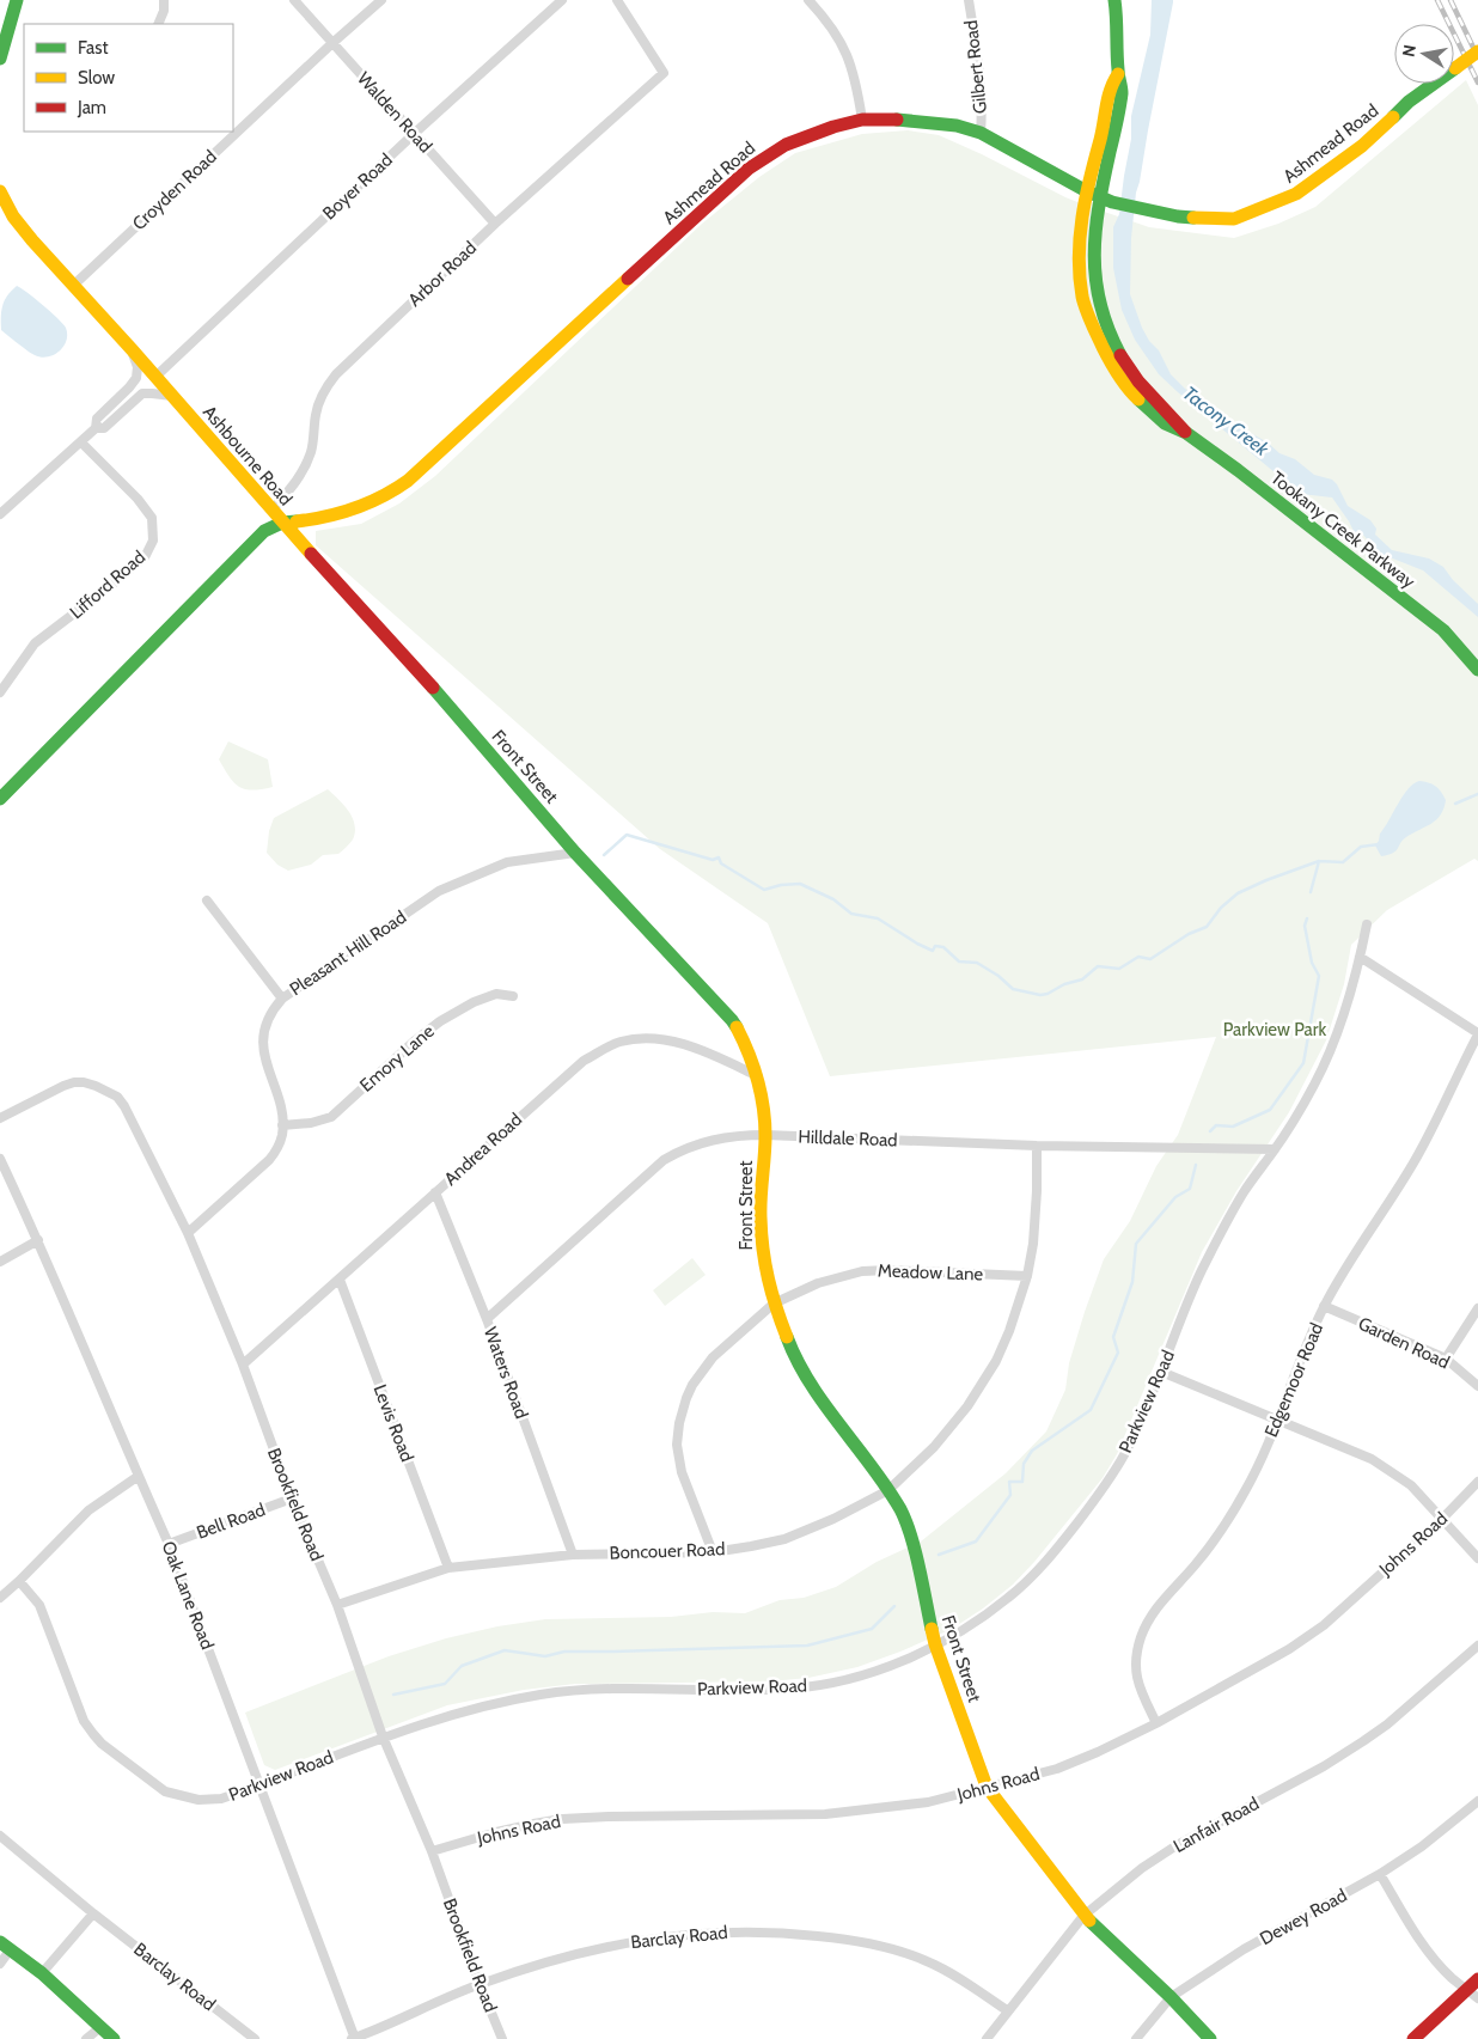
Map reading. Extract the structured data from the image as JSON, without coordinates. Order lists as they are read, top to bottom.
{
  "streets": {
    "main road": [
      "Ashmead Road",
      "Ashbourne Road",
      "Tookany Creek Parkway",
      "Front Street"
    ],
    "street": [
      "Gilbert Road",
      "Walden Road",
      "Boyer Road",
      "Croyden Road",
      "Arbor Road",
      "Lifford Road",
      "Pleasant Hill Road",
      "Emory Lane",
      "Hilldale Road",
      "Andrea Road",
      "Meadow Lane",
      "Garden Road",
      "Waters Road",
      "Edgemoor Road",
      "Parkview Road",
      "Levis Road",
      "Brookfield Road",
      "Bell Road",
      "Johns Road",
      "Boncouer Road",
      "Oak Lane Road",
      "Lanfair Road",
      "Dewey Road",
      "Barclay Road"
    ]
  },
  "crossings": [
    ["Gilbert Road", "Ashmead Road"],
    ["Walden Road", "Boyer Road"],
    ["Walden Road", "Croyden Road"],
    ["Walden Road", "Arbor Road"],
    ["Ashmead Road", "Ashbourne Road"],
    ["Ashmead Road", "Tookany Creek Parkway"],
    ["Ashmead Road", "Front Street"],
    ["Boyer Road", "Ashbourne Road"],
    ["Croyden Road", "Ashbourne Road"],
    ["Arbor Road", "Ashbourne Road"],
    ["Ashbourne Road", "Front Street"],
    ["Front Street", "Pleasant Hill Road"],
    ["Front Street", "Hilldale Road"],
    ["Front Street", "Andrea Road"],
    ["Front Street", "Meadow Lane"],
    ["Front Street", "Parkview Road"],
    ["Front Street", "Johns Road"],
    ["Front Street", "Boncouer Road"],
    ["Front Street", "Lanfair Road"],
    ["Front Street", "Dewey Road"],
    ["Pleasant Hill Road", "Emory Lane"],
    ["Pleasant Hill Road", "Brookfield Road"],
    ["Hilldale Road", "Waters Road"],
    ["Hilldale Road", "Parkview Road"],
    ["Hilldale Road", "Boncouer Road"],
    ["Andrea Road", "Waters Road"],
    ["Andrea Road", "Levis Road"],
    ["Andrea Road", "Brookfield Road"],
    ["Meadow Lane", "Boncouer Road"],
    ["Garden Road", "Edgemoor Road"],
    ["Waters Road", "Boncouer Road"],
    ["Edgemoor Road", "Johns Road"],
    ["Parkview Road", "Brookfield Road"],
    ["Parkview Road", "Oak Lane Road"],
    ["Levis Road", "Boncouer Road"],
    ["Brookfield Road", "Bell Road"],
    ["Brookfield Road", "Johns Road"],
    ["Brookfield Road", "Boncouer Road"],
    ["Brookfield Road", "Barclay Road"],
    ["Bell Road", "Oak Lane Road"],
    ["Oak Lane Road", "Barclay Road"],
    ["Lanfair Road", "Barclay Road"]
  ],
  "water": ["Tacony Creek"],
  "parks": ["Parkview Park"],
  "legend": ["Fast", "Slow", "Jam"],
  "north": "left"
}
